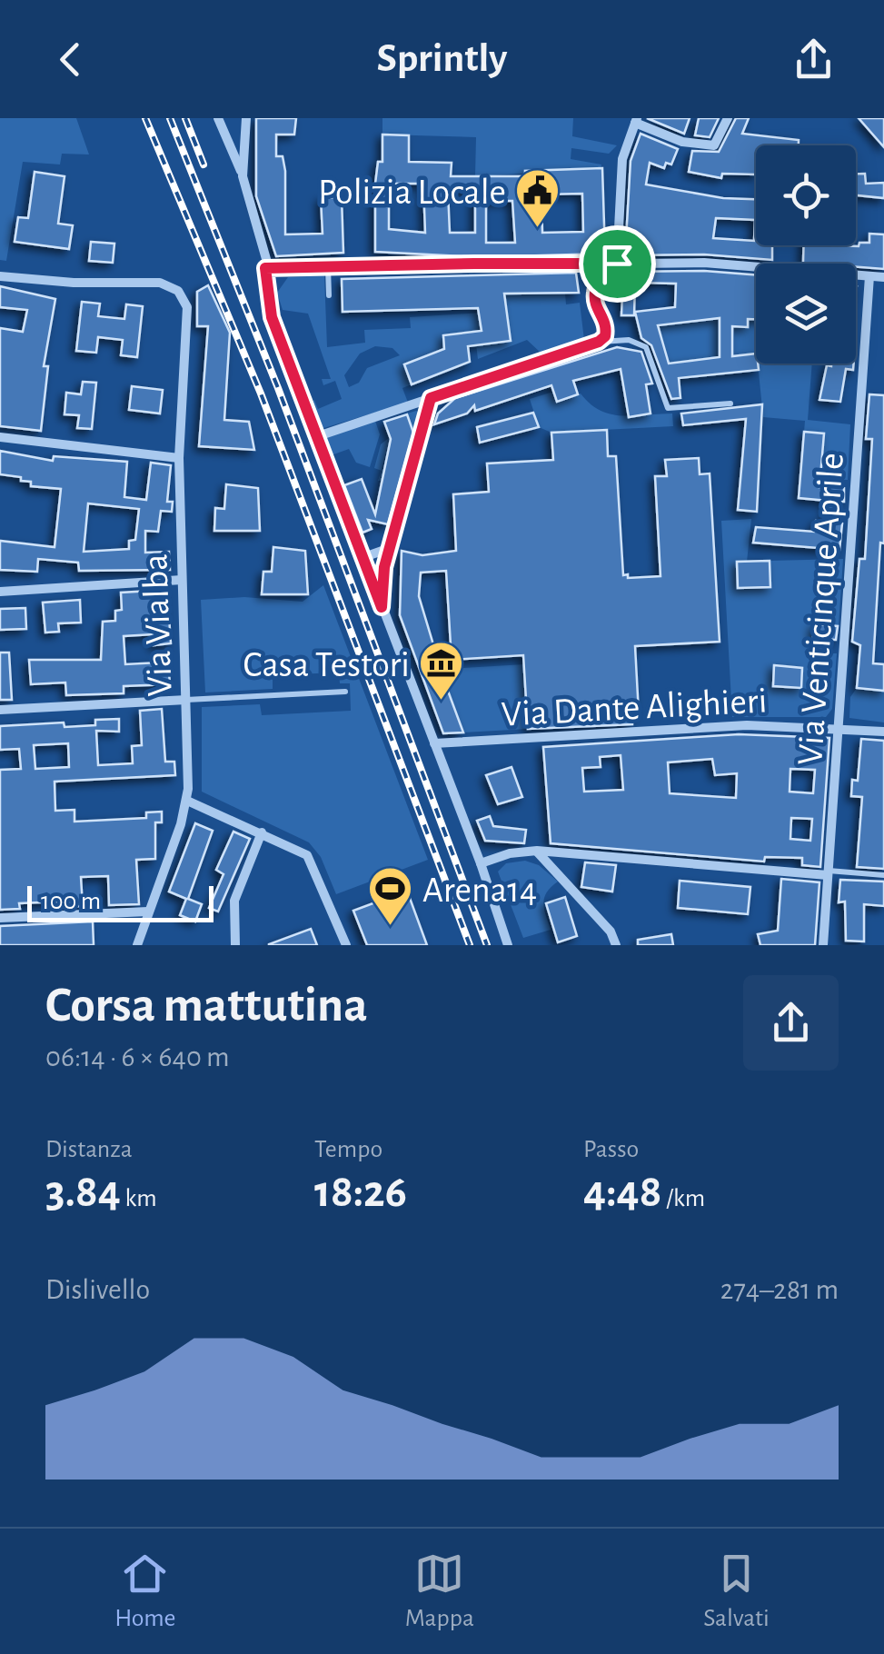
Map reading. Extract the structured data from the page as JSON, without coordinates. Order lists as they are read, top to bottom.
{
  "streets": {
    "street": ["Via Venticinque Aprile", "Via Vialba", "Via Dante Alighieri"]
  },
  "crossings": [
    ["Via Venticinque Aprile", "Via Dante Alighieri"]
  ],
  "places": {
    "public building": ["Polizia Locale"],
    "museum": ["Casa Testori"],
    "sports": ["Arena14"]
  },
  "scale_bar": "100 m",
  "page": {
    "header": "Sprintly",
    "scale": "100 m",
    "heading": ["Corsa mattutina", "06:14 · 6 × 640 m"],
    "stats": [
      ["Distanza", "3.84 km"],
      ["Tempo", "18:26"],
      ["Passo", "4:48 /km"]
    ],
    "chart": ["Dislivello", "274–281 m"],
    "tabs": ["Home", "Mappa", "Salvati"]
  }
}
